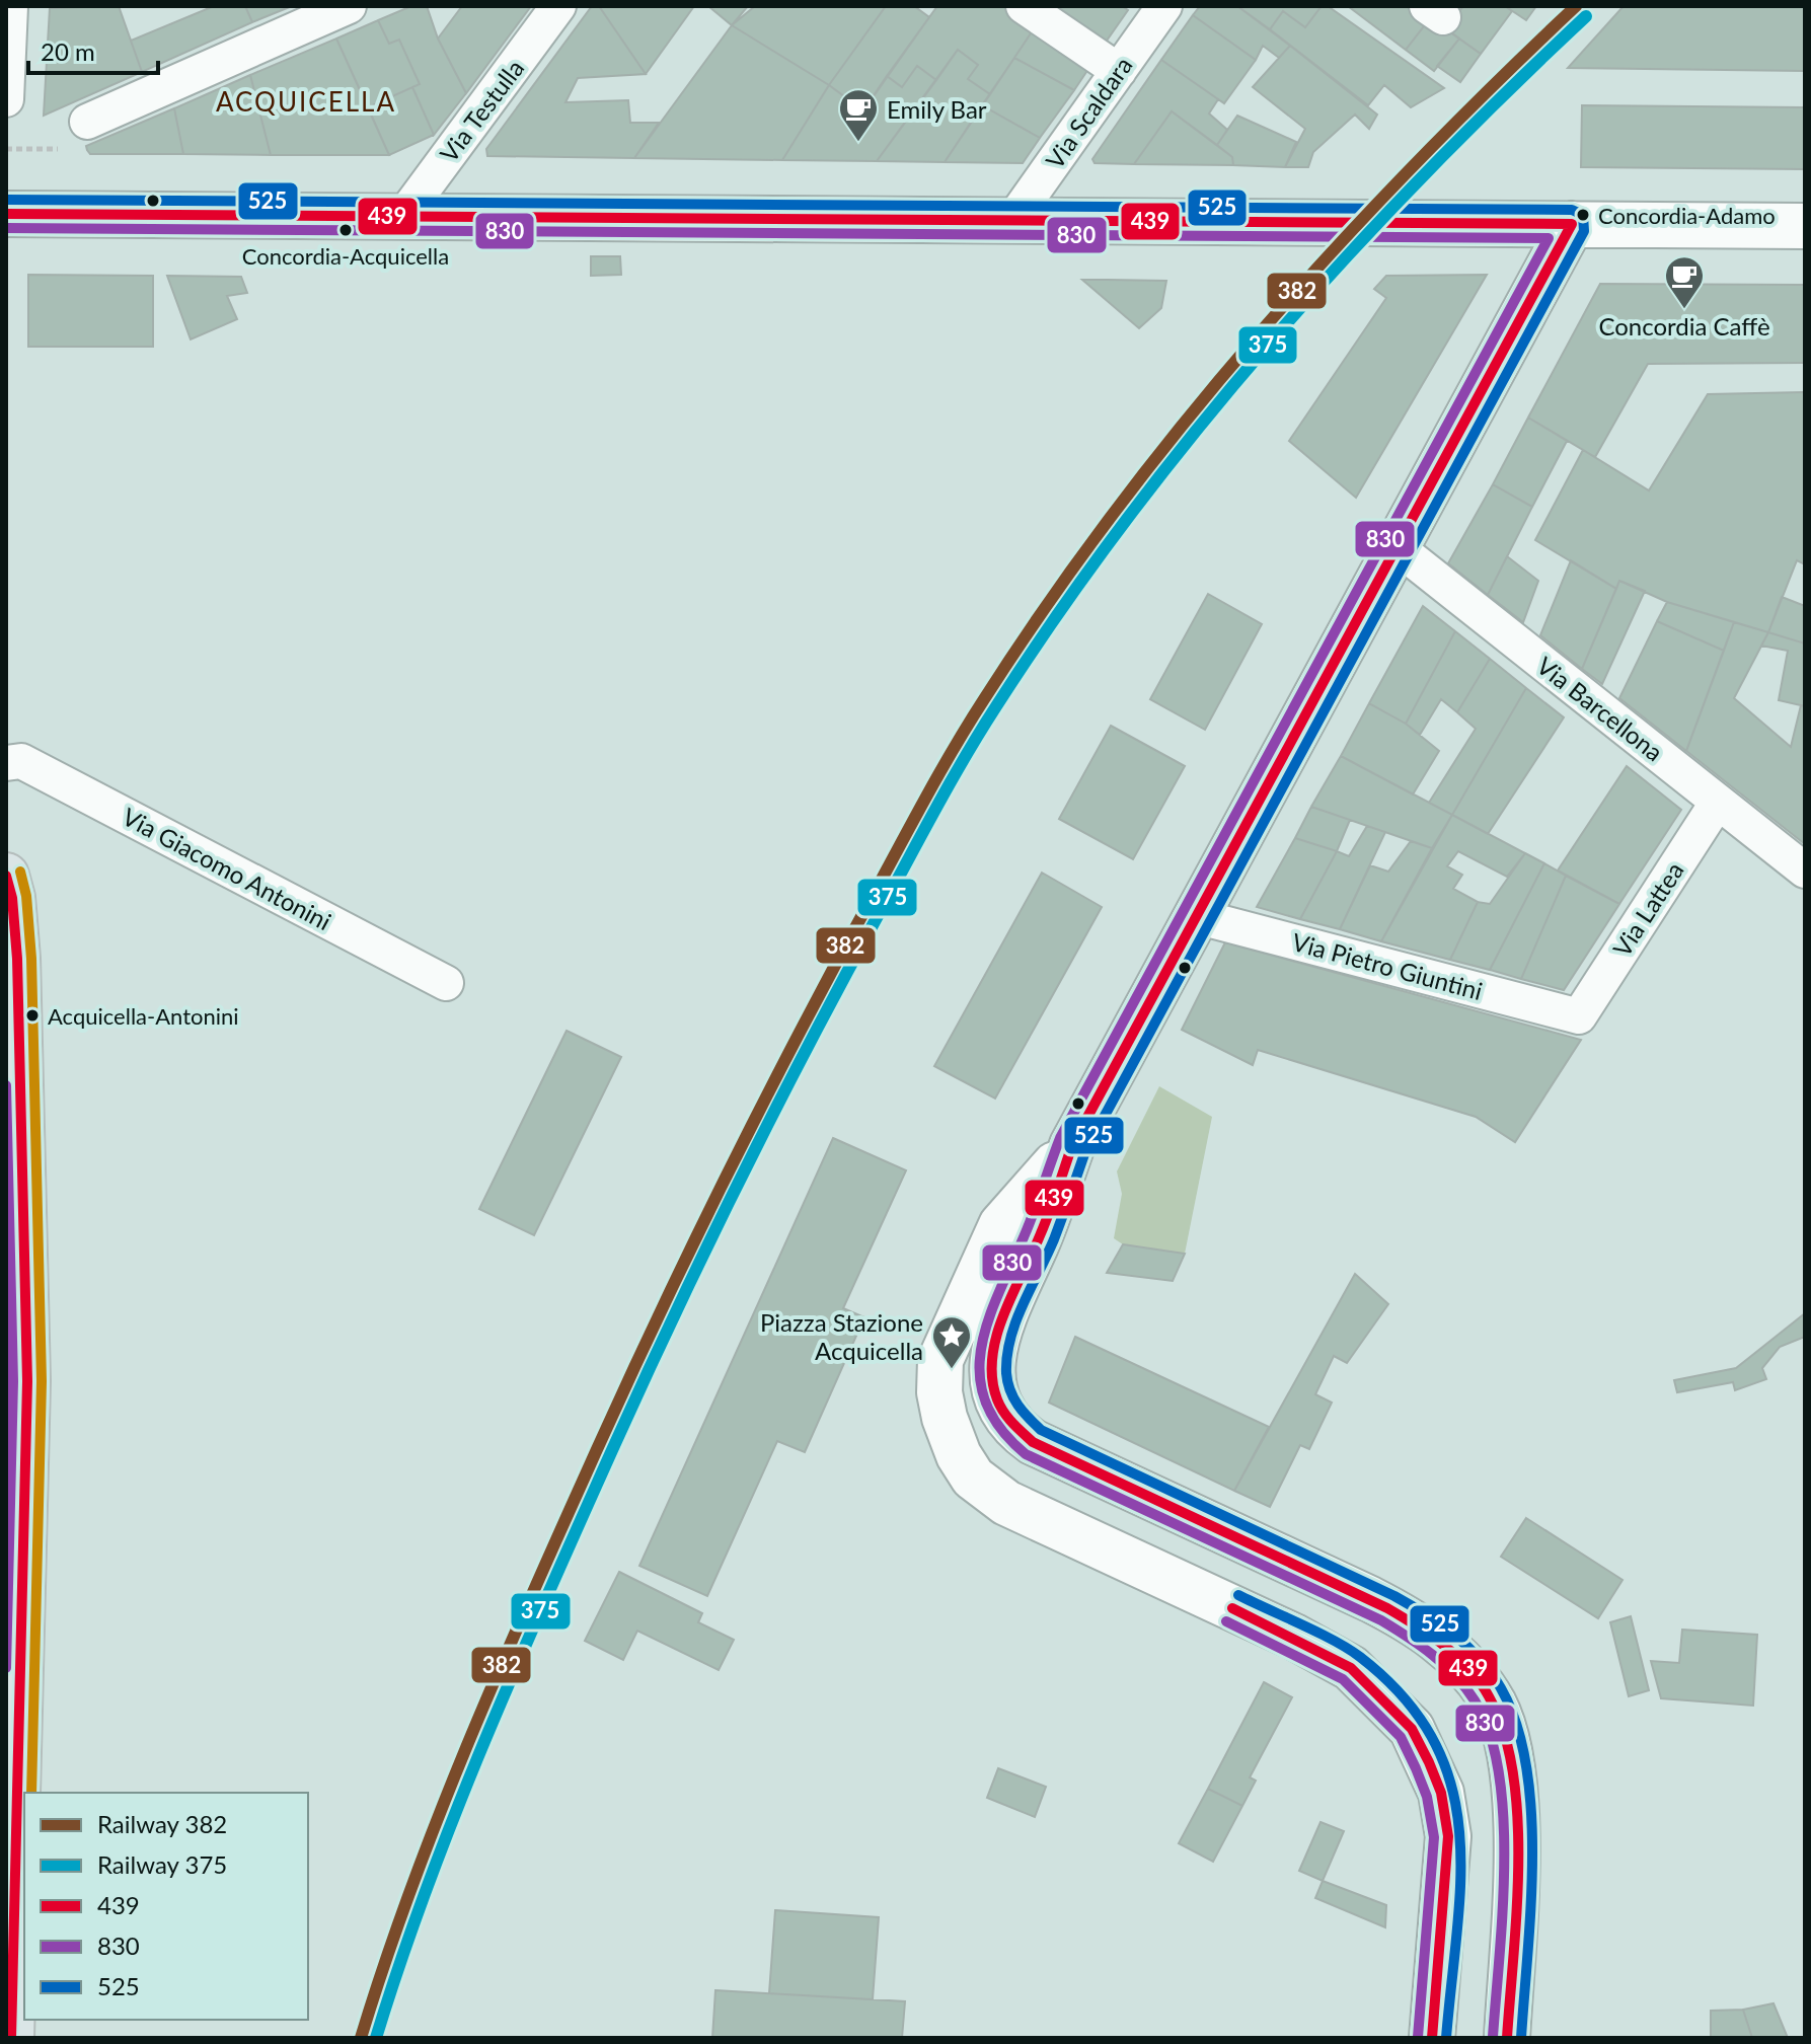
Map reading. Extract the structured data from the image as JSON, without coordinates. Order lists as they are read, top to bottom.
{
  "streets": {
    "street": [
      "Via Testulla",
      "Via Scaldara",
      "Via Barcellona",
      "Via Giacomo Antonini",
      "Via Lattea",
      "Via Pietro Giuntini"
    ]
  },
  "crossings": [
    ["Via Barcellona", "Via Lattea"],
    ["Via Lattea", "Via Pietro Giuntini"]
  ],
  "districts": ["ACQUICELLA"],
  "places": {
    "cafe": ["Emily Bar", "Concordia Caffè"],
    "other": ["Concordia-Adamo", "Concordia-Acquicella", "Acquicella-Antonini"],
    "place": ["Piazza Stazione Acquicella"]
  },
  "lines": [
    "rail line 382",
    "rail line 375",
    "transit line 525",
    "transit line 439",
    "transit line 830"
  ],
  "legend": [
    "Railway 382",
    "Railway 375",
    "439",
    "830",
    "525"
  ],
  "scale_bar": "20 m"
}
